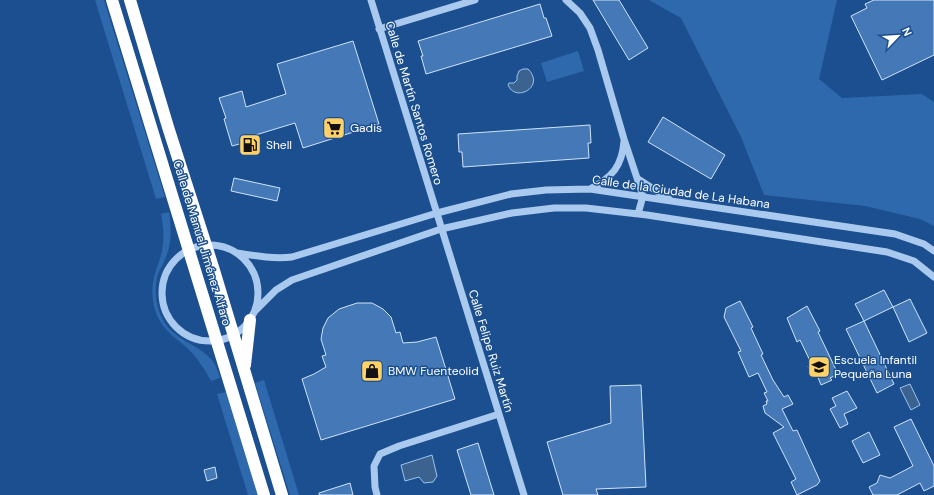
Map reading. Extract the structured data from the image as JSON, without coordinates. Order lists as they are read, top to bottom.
{
  "streets": {
    "highway": ["Calle de Manuel Jiménez Alfaro"],
    "street": ["Calle de Martín Santos Romero", "Calle de la Ciudad de La Habana", "Calle Felipe Ruiz Martín"]
  },
  "crossings": [
    ["Calle de Martín Santos Romero", "Calle de la Ciudad de La Habana"],
    ["Calle de Martín Santos Romero", "Calle Felipe Ruiz Martín"],
    ["Calle de la Ciudad de La Habana", "Calle Felipe Ruiz Martín"]
  ],
  "places": {
    "supermarket": ["Gadis"],
    "fuel station": ["Shell"],
    "school or university": ["Escuela Infantil Pequeña Luna"],
    "shop": ["BMW Fuenteolid"]
  },
  "north": "top right"
}
